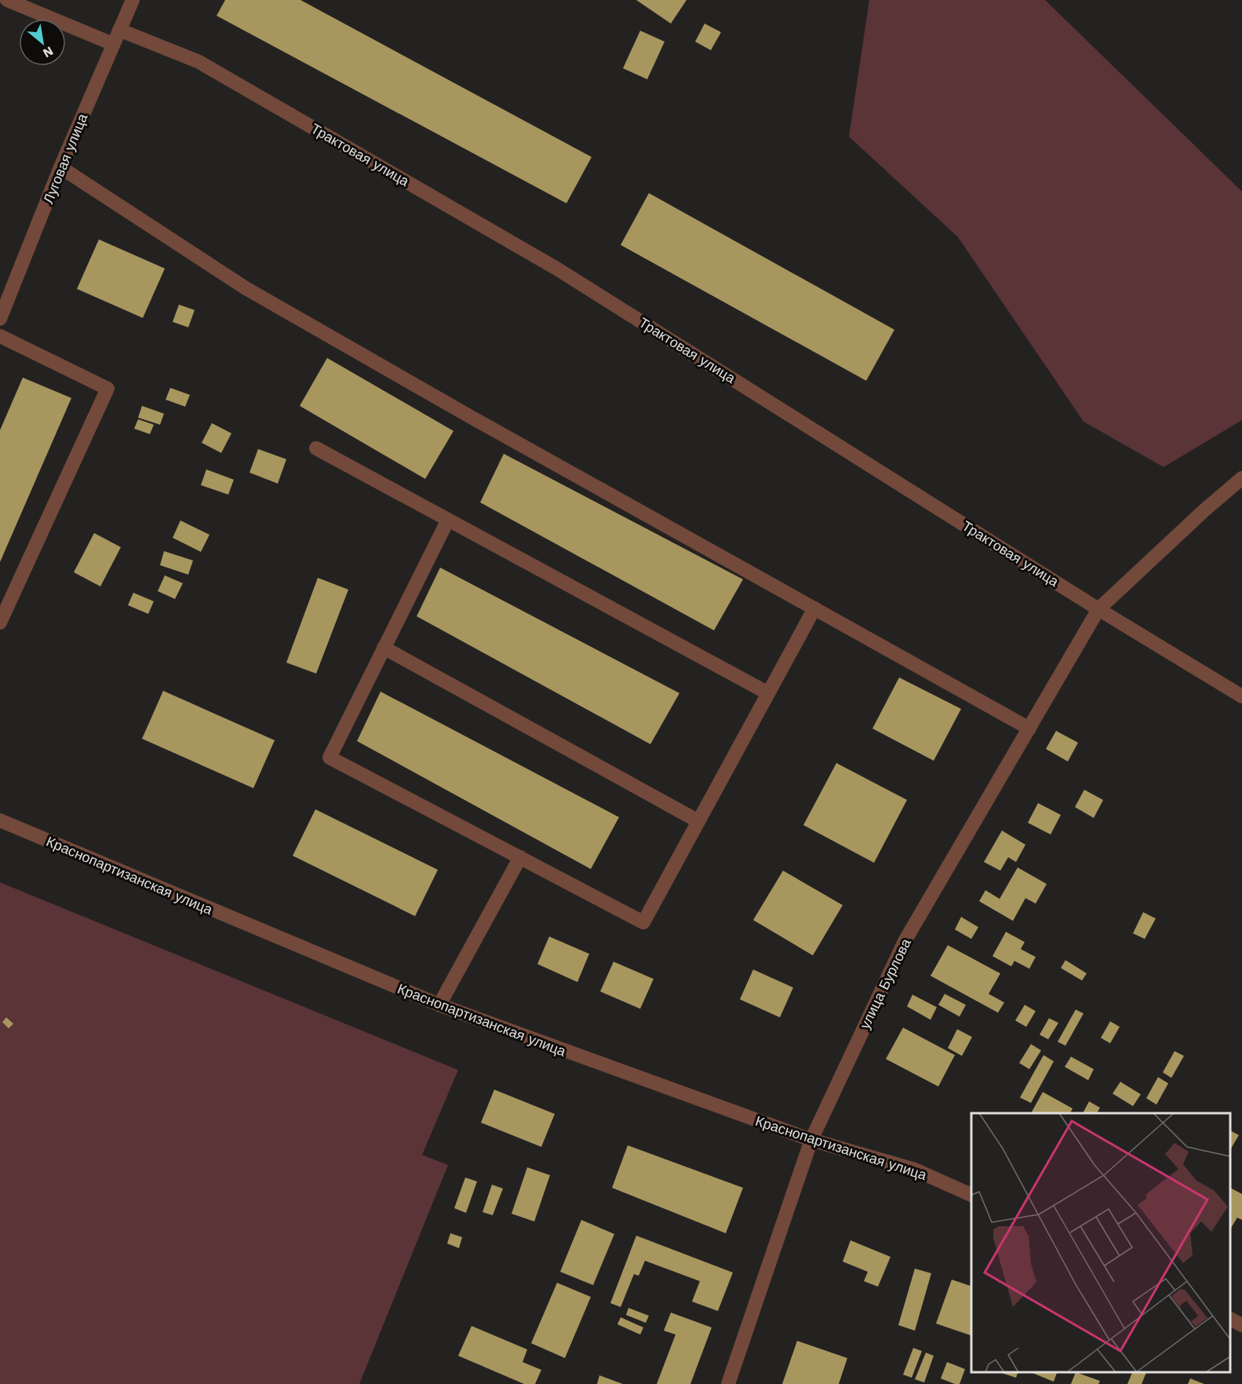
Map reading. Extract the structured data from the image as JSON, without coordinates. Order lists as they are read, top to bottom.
{
  "streets": {
    "street": [
      "Трактовая улица",
      "Луговая улица",
      "Краснопартизанская улица",
      "улица Бурлова"
    ]
  },
  "crossings": [
    ["Трактовая улица", "Луговая улица"],
    ["Трактовая улица", "улица Бурлова"],
    ["Краснопартизанская улица", "улица Бурлова"]
  ],
  "north": "bottom right"
}
